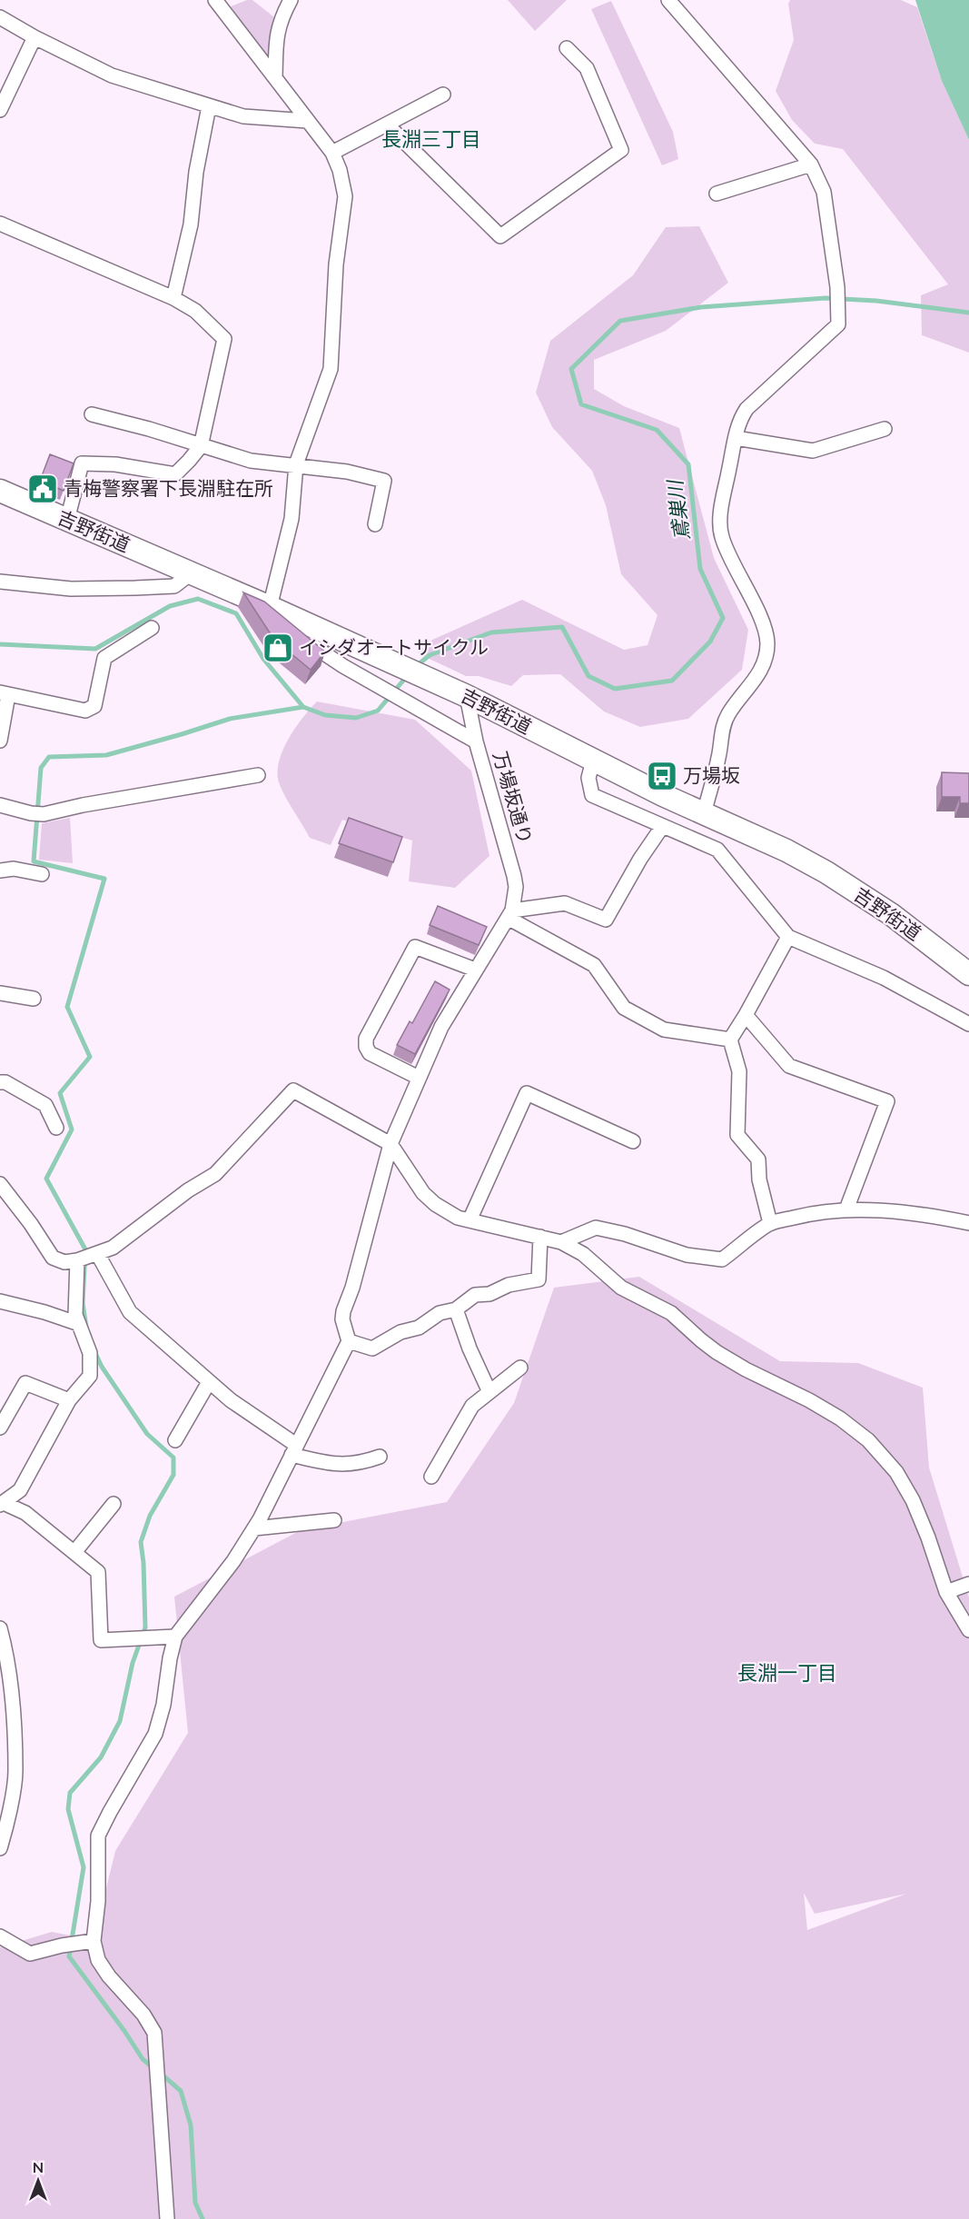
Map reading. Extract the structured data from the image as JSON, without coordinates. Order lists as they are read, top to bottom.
{
  "streets": {
    "highway": ["吉野街道"],
    "street": ["万場坂通り"]
  },
  "crossings": [
    ["吉野街道", "万場坂通り"]
  ],
  "districts": ["長淵三丁目", "長淵一丁目"],
  "water": ["鳶巣川"],
  "places": {
    "public building": ["青梅警察署下長淵駐在所"],
    "shop": ["イシダオートサイクル"],
    "bus stop": ["万場坂"]
  },
  "north": "top"
}
